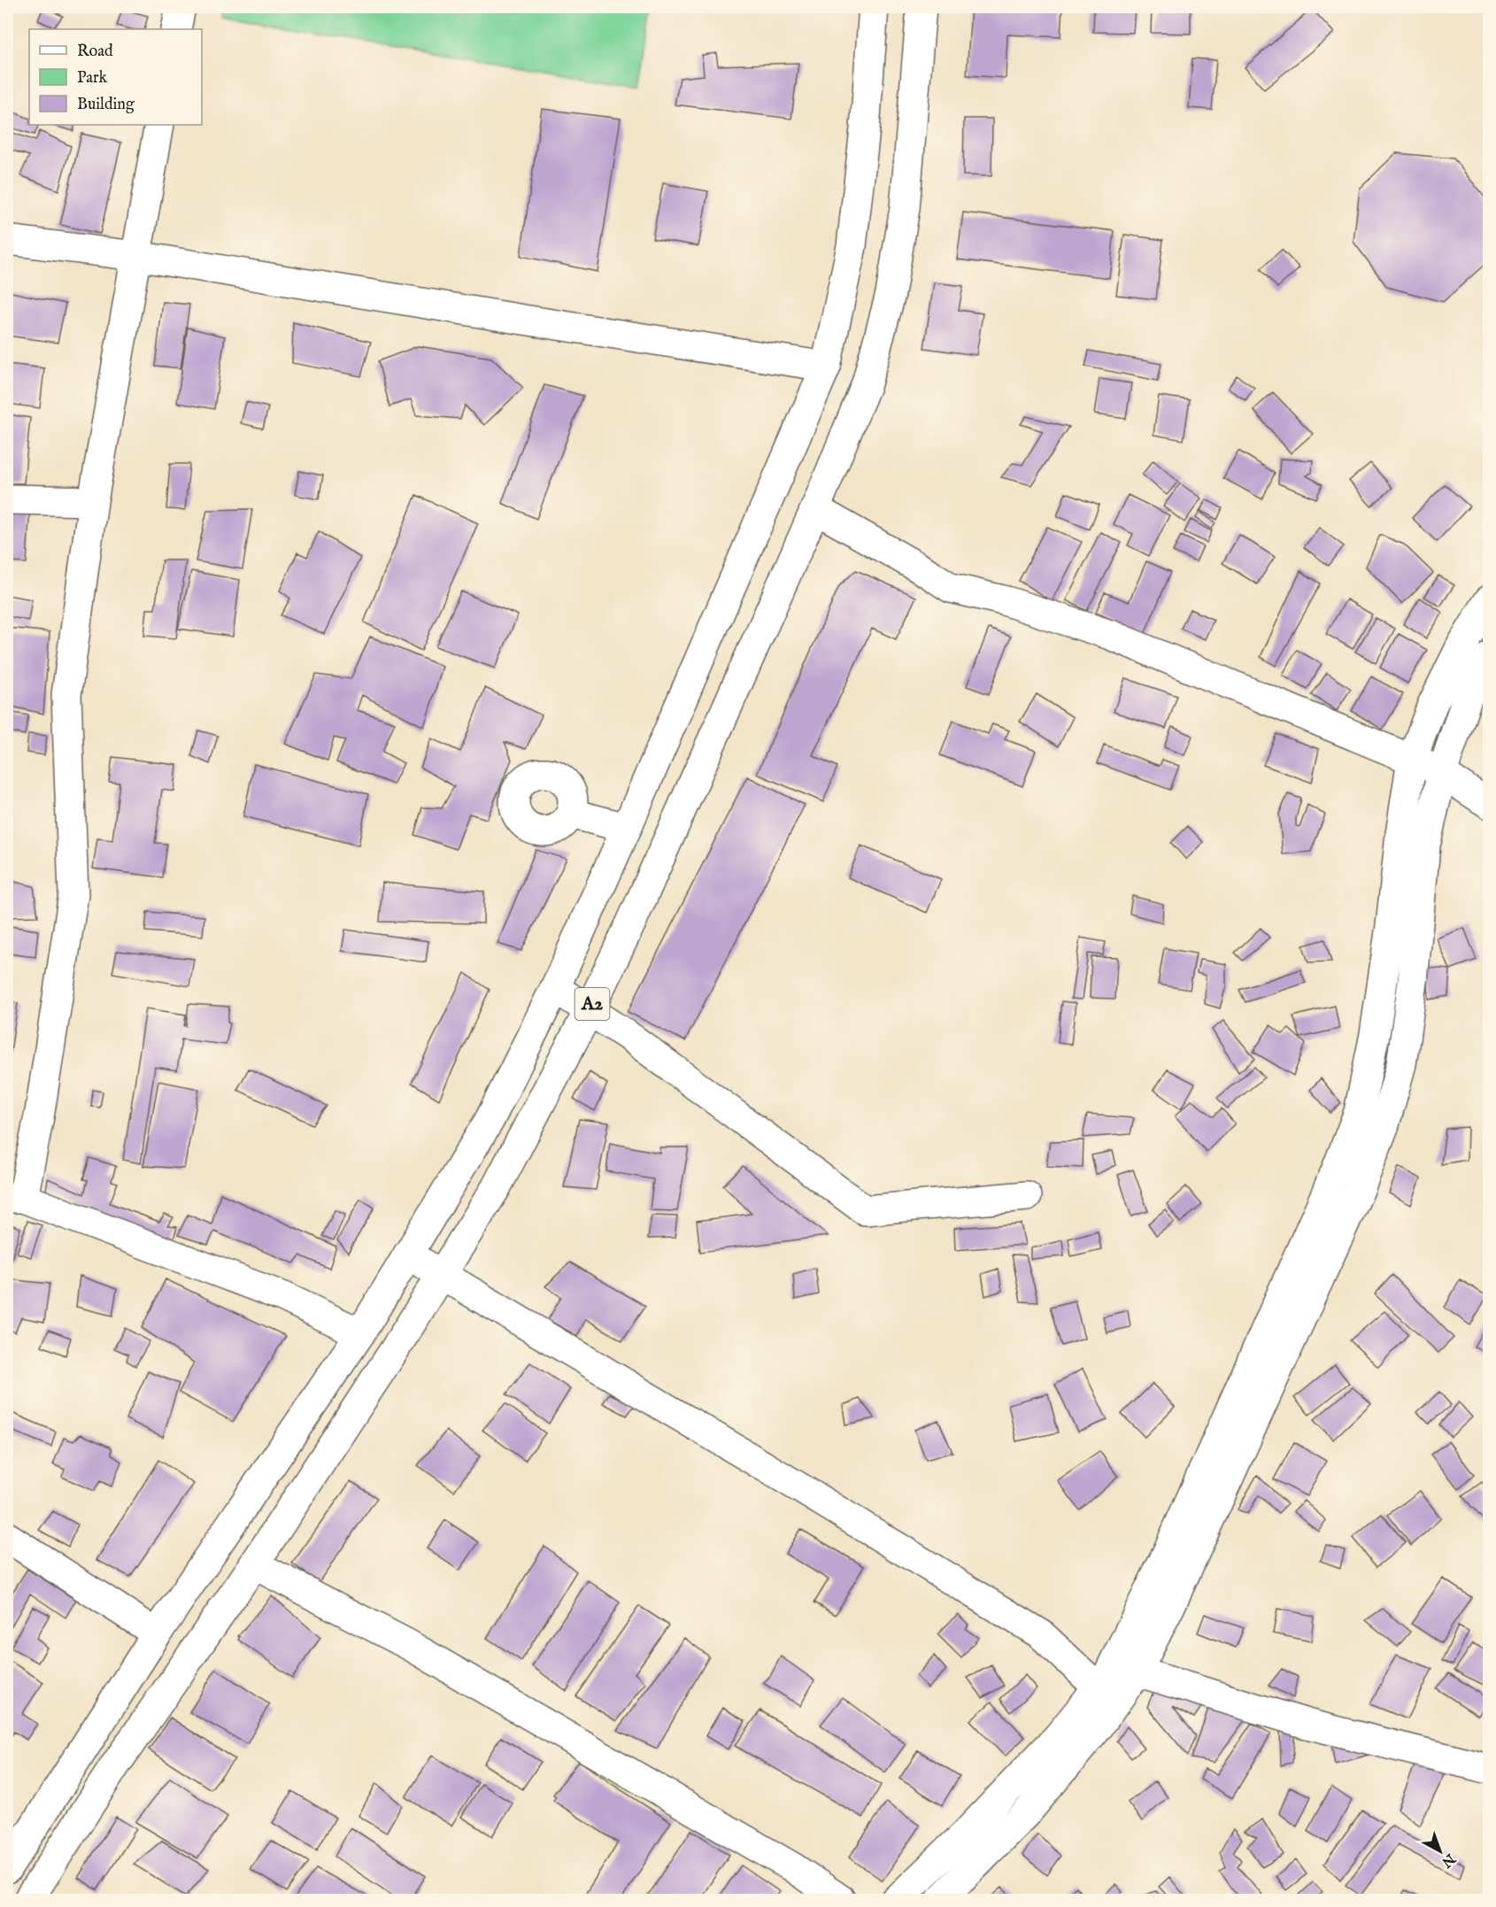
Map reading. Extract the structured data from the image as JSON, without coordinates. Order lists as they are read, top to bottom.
{
  "streets": {
    "main road": ["A2"]
  },
  "legend": ["Road", "Park", "Building"],
  "north": "bottom right"
}
